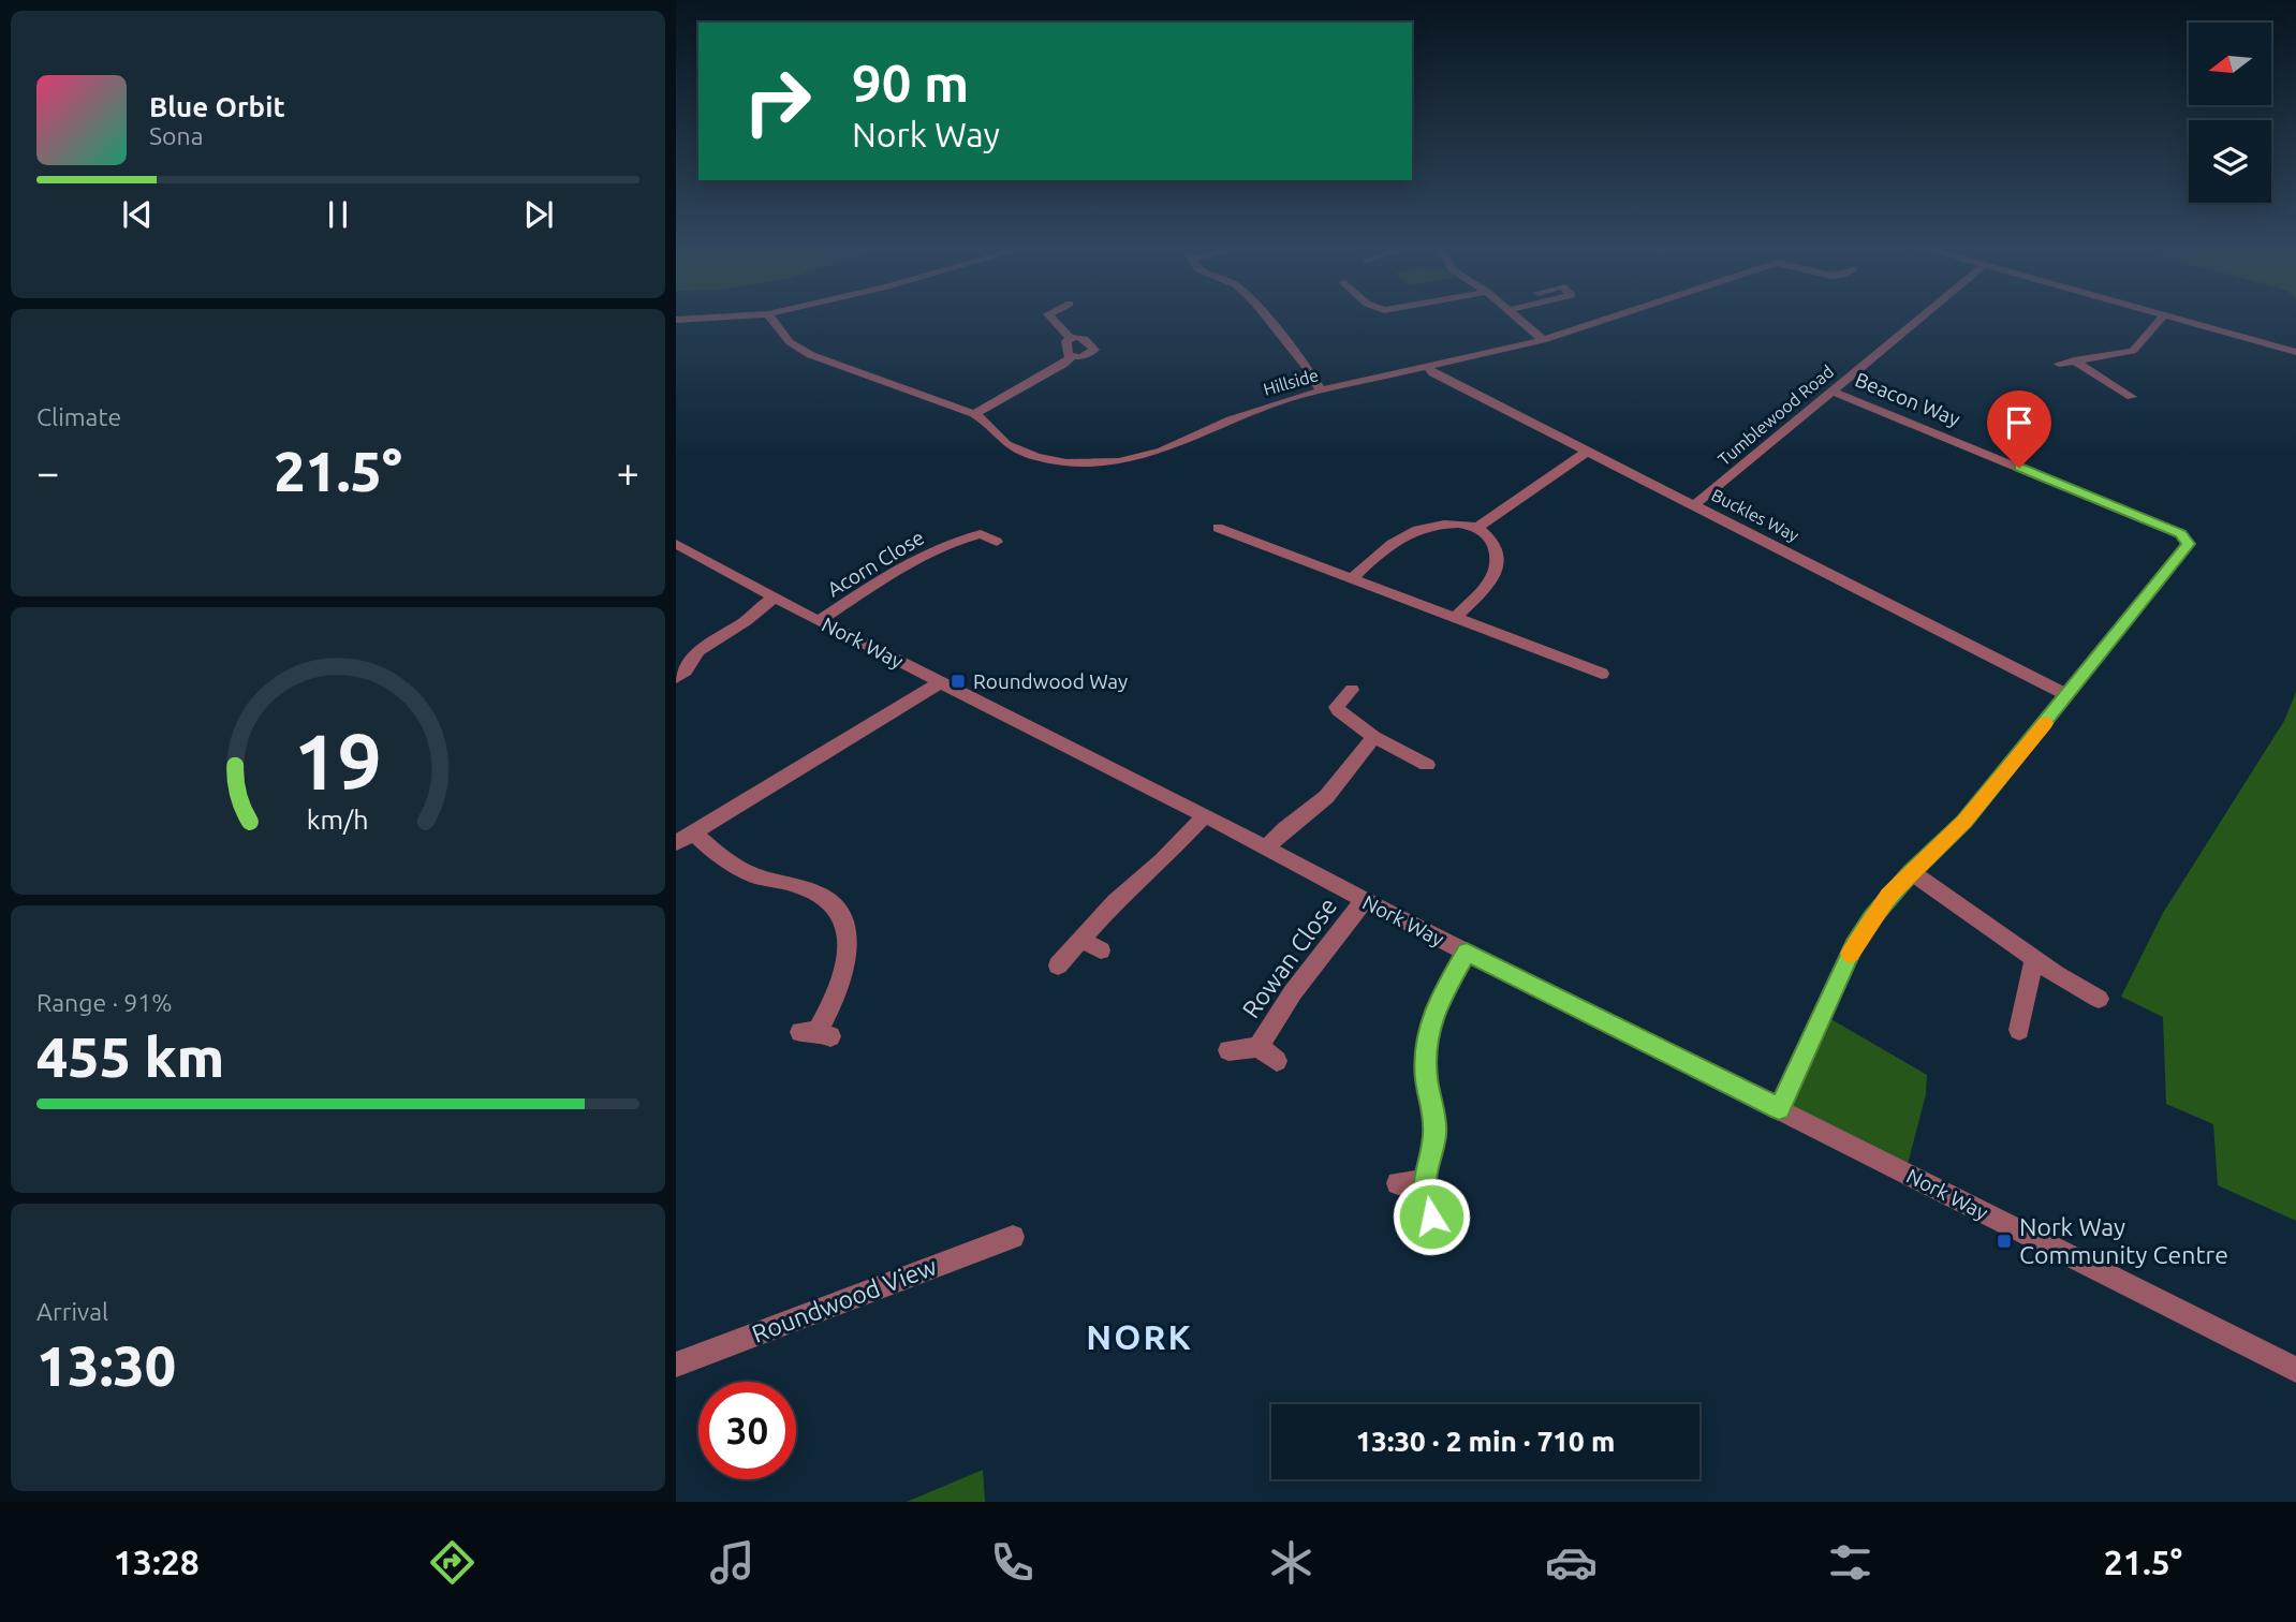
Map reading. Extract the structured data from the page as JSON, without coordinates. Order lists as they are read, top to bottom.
{
  "streets": {
    "street": [
      "Hillside",
      "Beacon Way",
      "Tumblewood Road",
      "Buckles Way",
      "Acorn Close",
      "Nork Way",
      "Rowan Close",
      "Roundwood View"
    ]
  },
  "crossings": [
    ["Hillside", "Buckles Way"],
    ["Beacon Way", "Tumblewood Road"],
    ["Beacon Way", "Buckles Way"],
    ["Beacon Way", "Nork Way"],
    ["Tumblewood Road", "Buckles Way"],
    ["Acorn Close", "Nork Way"],
    ["Nork Way", "Rowan Close"]
  ],
  "districts": ["NORK"],
  "places": {
    "transit": ["Roundwood Way", "Nork Way Community Centre"]
  },
  "north": "left",
  "page": {
    "turn": ["90 m", "Nork Way"],
    "song": ["Blue Orbit", "Sona"],
    "tile": [
      "Climate",
      ["Range · 91%", "455 km"],
      ["Arrival", "13:30"]
    ],
    "heat": ["−", "21.5°", "+"],
    "limit": "30",
    "trip": "13:30 · 2 min · 710 m",
    "tabs": ["13:28", "21.5°"],
    "gauge": ["19", "km/h"]
  }
}
